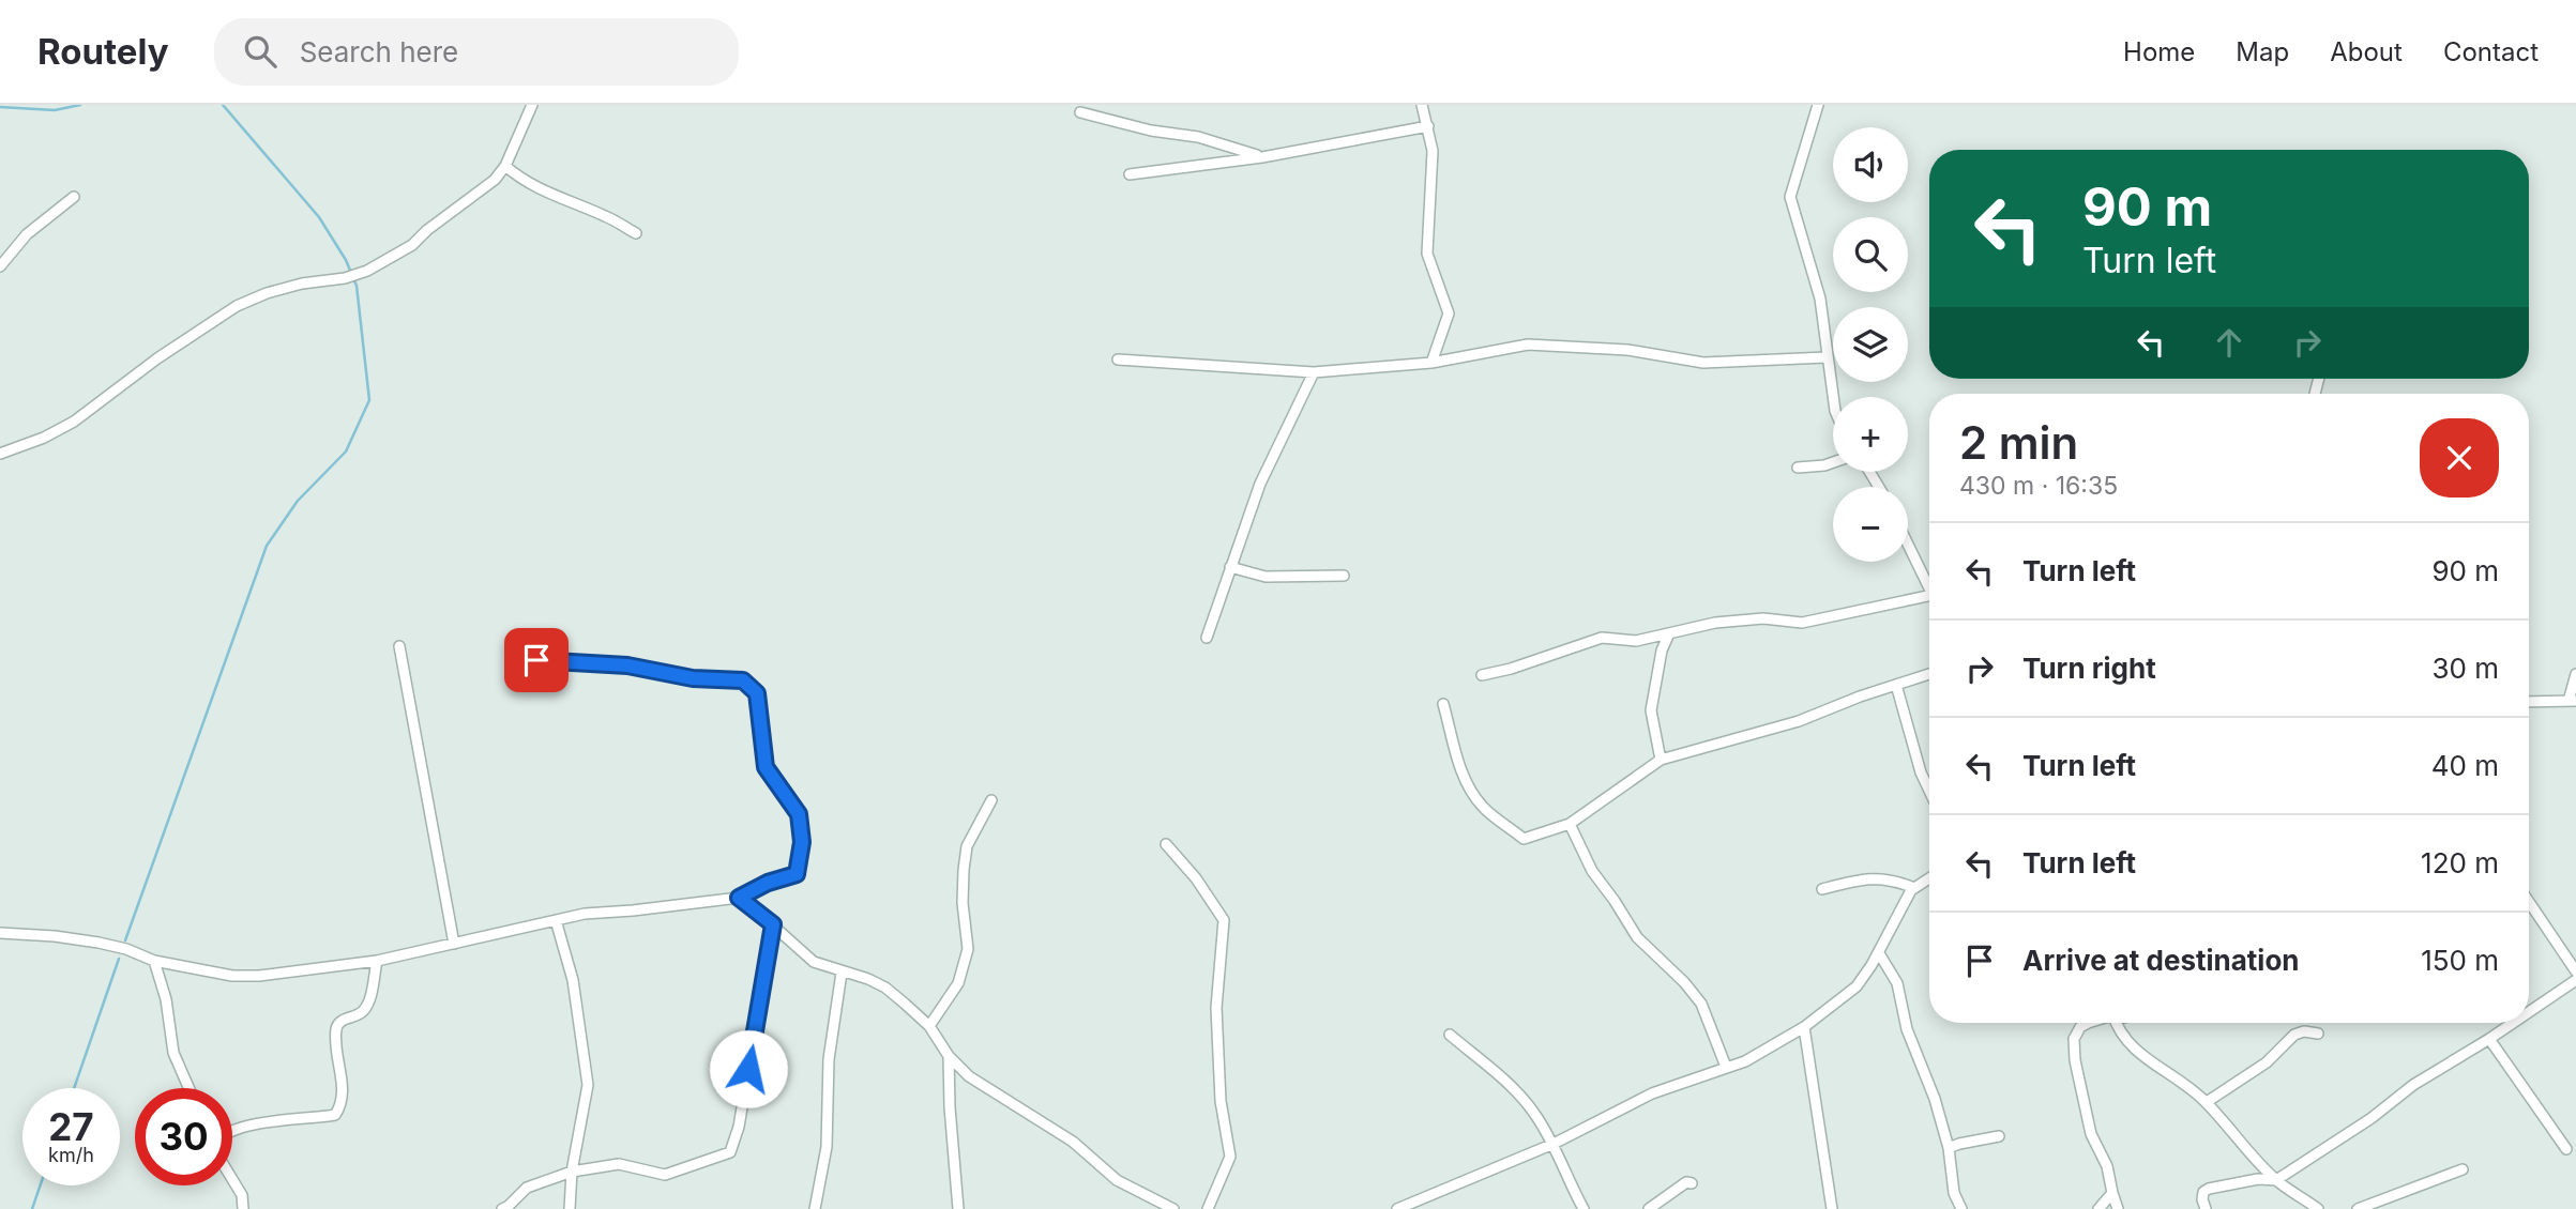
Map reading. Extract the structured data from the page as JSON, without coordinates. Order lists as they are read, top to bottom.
{
  "page": {
    "header": "Routely",
    "search": "Search here",
    "nav": [
      "Home",
      "Map",
      "About",
      "Contact"
    ],
    "map_buttons": ["+", "−"],
    "turn": ["90 m", "Turn left"],
    "heading": ["2 min", "430 m · 16:35"],
    "list": [
      {
        "name": "Turn left",
        "value": "90 m"
      },
      {
        "name": "Turn right",
        "value": "30 m"
      },
      {
        "name": "Turn left",
        "value": "40 m"
      },
      {
        "name": "Turn left",
        "value": "120 m"
      },
      {
        "name": "Arrive at destination",
        "value": "150 m"
      }
    ],
    "speed": "27 km/h",
    "limit": "30"
  }
}
